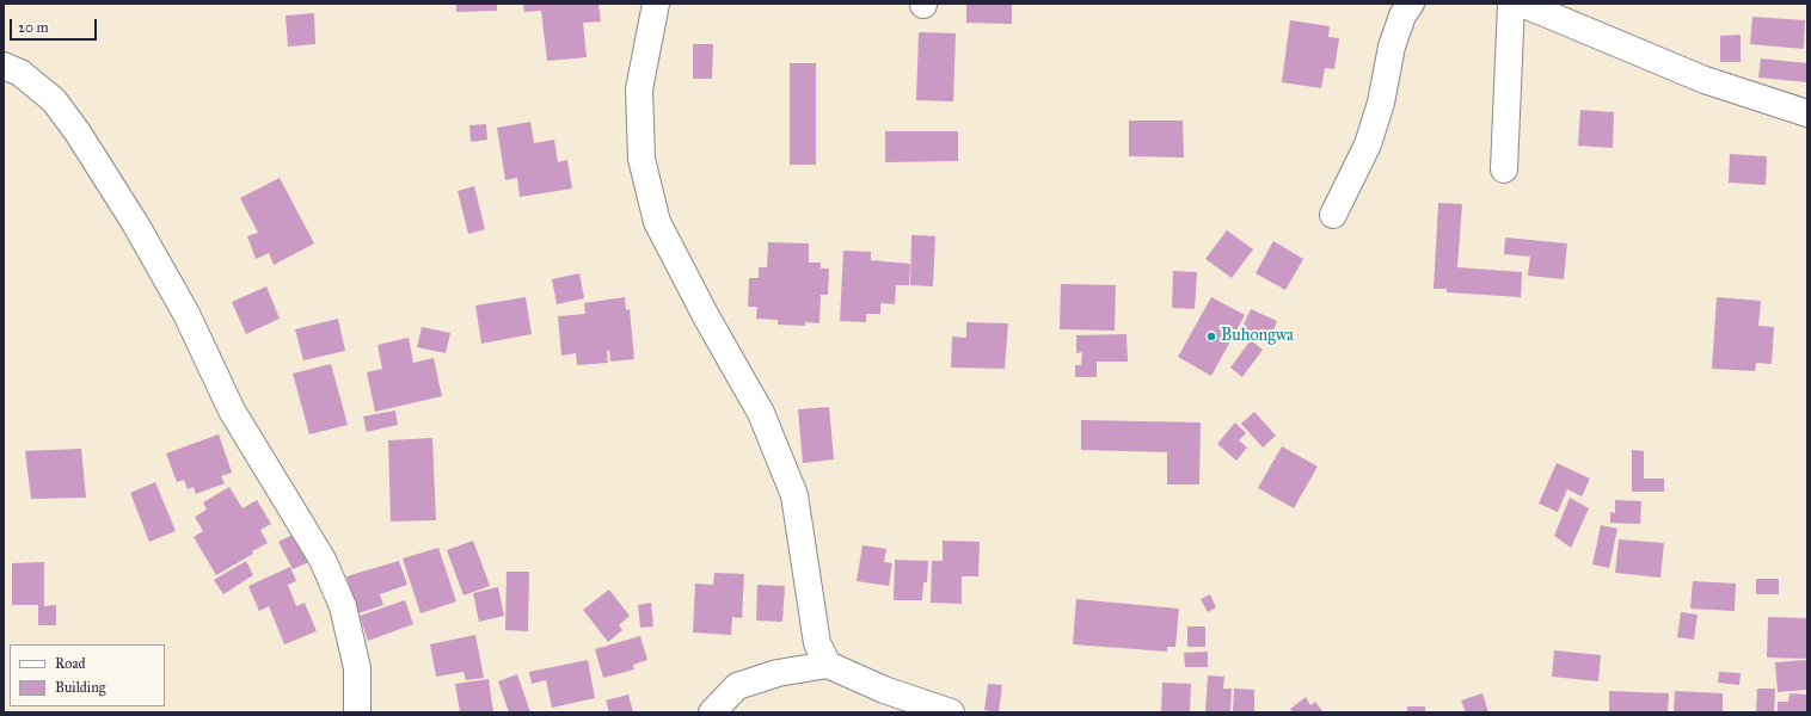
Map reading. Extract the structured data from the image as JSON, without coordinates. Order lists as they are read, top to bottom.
{
  "places": ["Buhongwa"],
  "legend": ["Road", "Building"],
  "scale_bar": "20 m"
}
